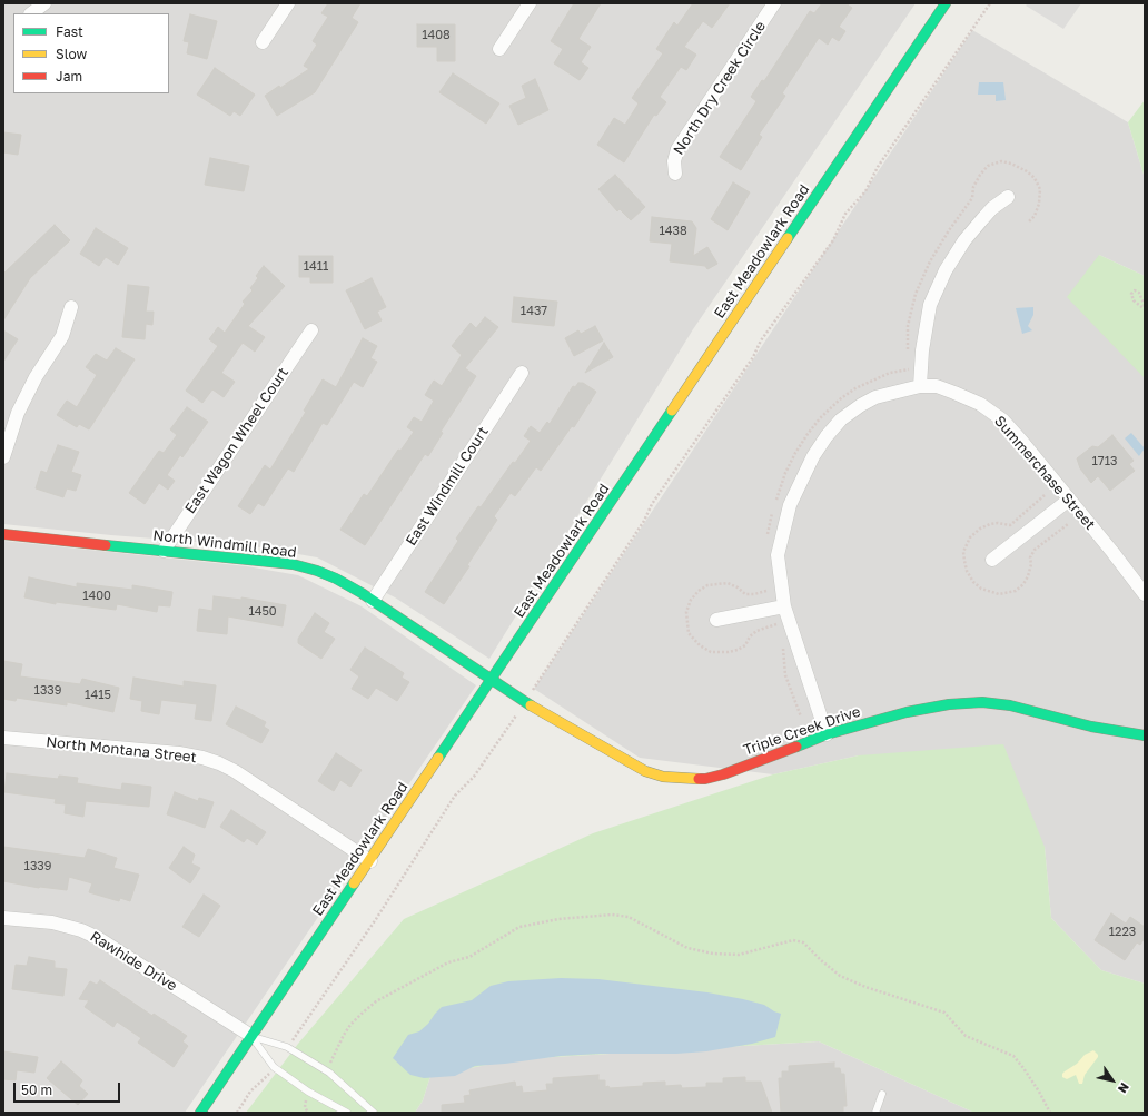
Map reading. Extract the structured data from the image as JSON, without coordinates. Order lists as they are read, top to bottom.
{
  "streets": {
    "main road": ["East Meadowlark Road", "North Windmill Road", "Triple Creek Drive"],
    "street": [
      "North Dry Creek Circle",
      "East Wagon Wheel Court",
      "Summerchase Street",
      "East Windmill Court",
      "North Montana Street",
      "Rawhide Drive"
    ]
  },
  "crossings": [
    ["East Meadowlark Road", "North Windmill Road"],
    ["East Meadowlark Road", "Triple Creek Drive"],
    ["East Meadowlark Road", "North Montana Street"],
    ["East Meadowlark Road", "Rawhide Drive"],
    ["East Wagon Wheel Court", "North Windmill Road"],
    ["Summerchase Street", "Triple Creek Drive"],
    ["East Windmill Court", "North Windmill Road"],
    ["North Windmill Road", "Triple Creek Drive"]
  ],
  "house_numbers": [
    "1408",
    "1438",
    "1411",
    "1437",
    "1713",
    "1400",
    "1450",
    "1339",
    "1415",
    "1339",
    "1223"
  ],
  "legend": ["Fast", "Slow", "Jam"],
  "scale_bar": "50 m",
  "north": "bottom right"
}
